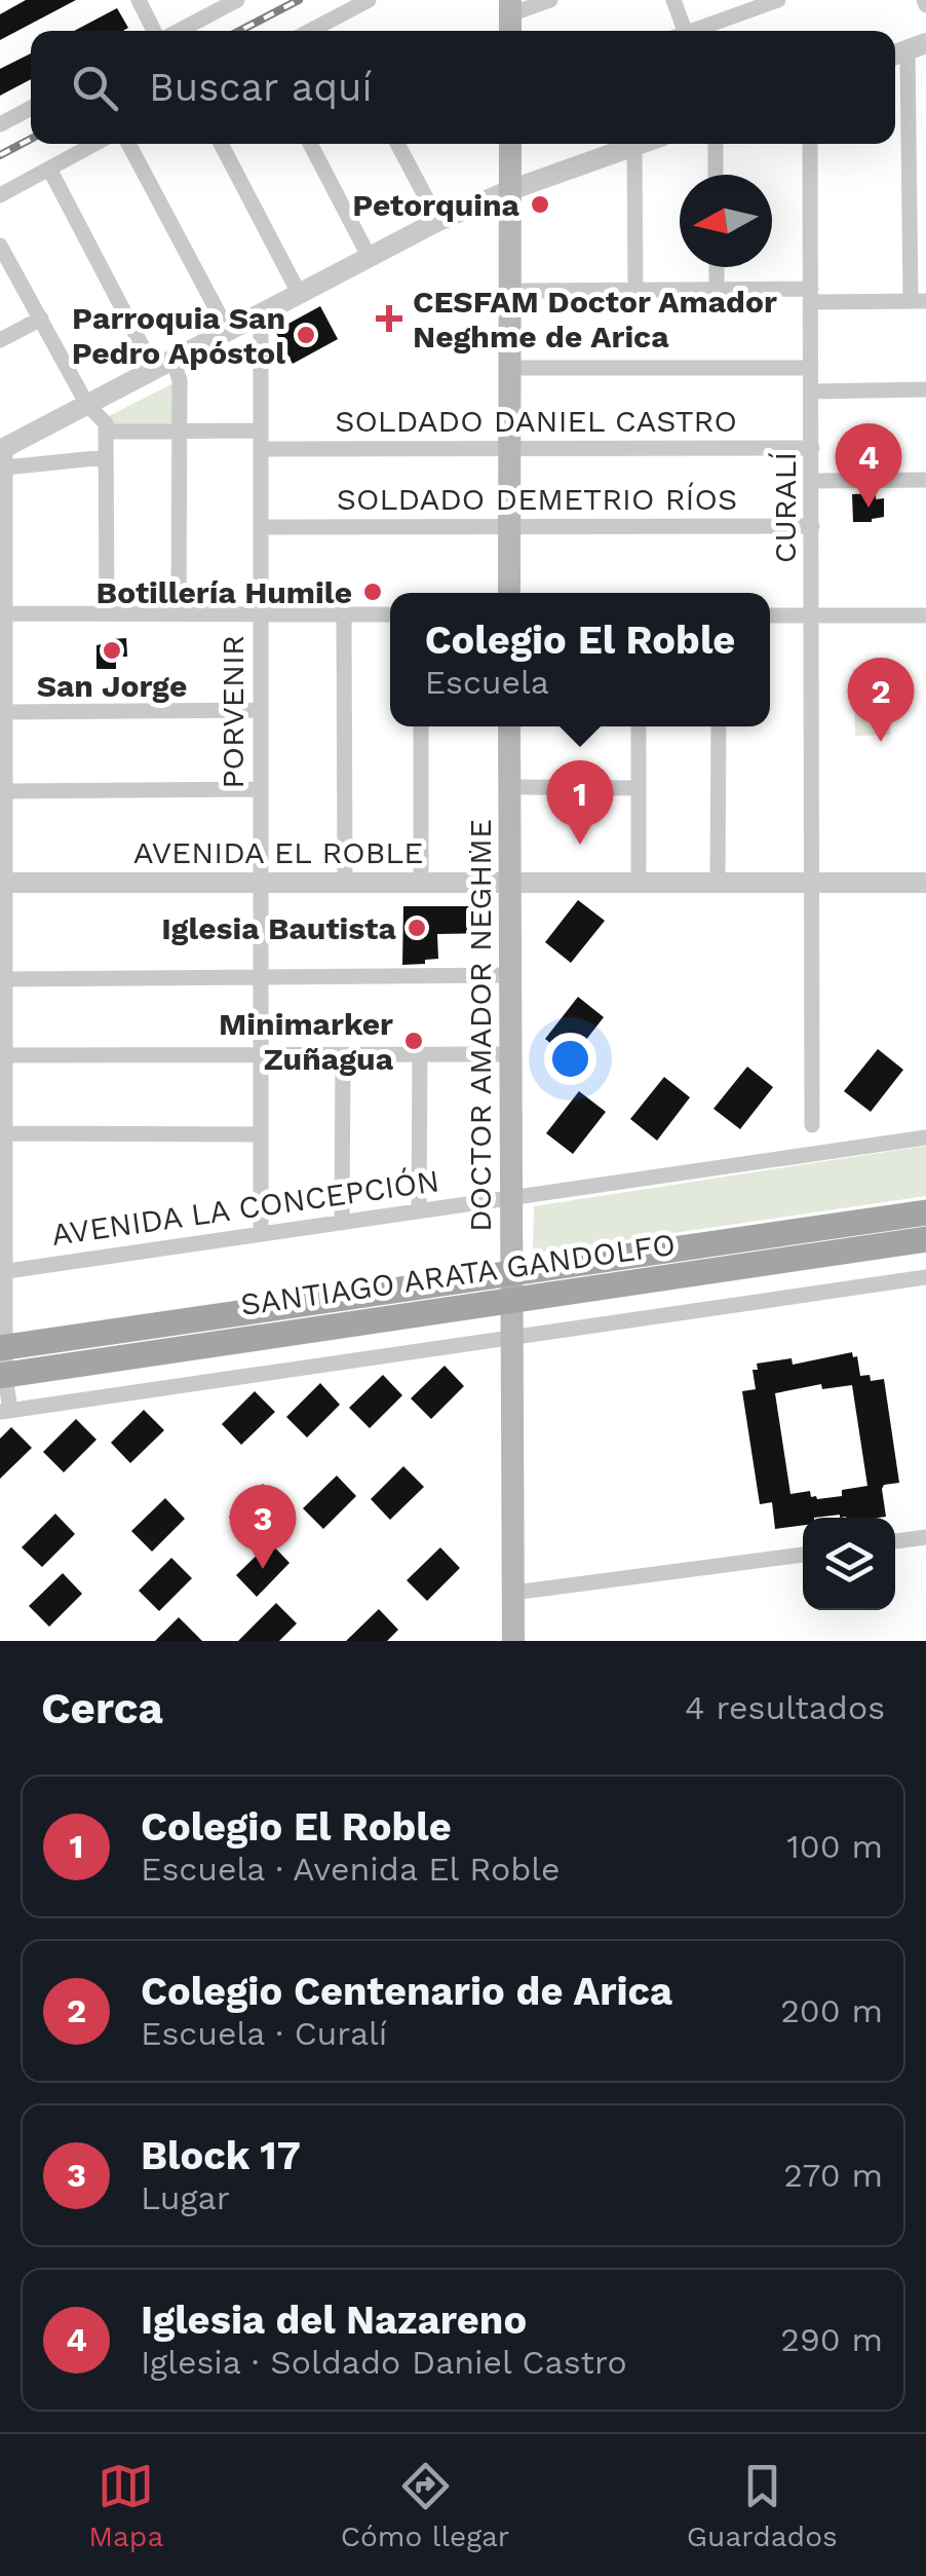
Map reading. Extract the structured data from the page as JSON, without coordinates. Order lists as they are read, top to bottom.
{
  "streets": {
    "main road": ["DOCTOR AMADOR NEGHME", "SANTIAGO ARATA GANDOLFO"],
    "street": [
      "SOLDADO DANIEL CASTRO",
      "SOLDADO DEMETRIO RÍOS",
      "CURALÍ",
      "PORVENIR",
      "AVENIDA EL ROBLE",
      "AVENIDA LA CONCEPCIÓN"
    ]
  },
  "crossings": [
    ["SOLDADO DANIEL CASTRO", "CURALÍ"],
    ["SOLDADO DANIEL CASTRO", "PORVENIR"],
    ["SOLDADO DEMETRIO RÍOS", "CURALÍ"],
    ["SOLDADO DEMETRIO RÍOS", "PORVENIR"],
    ["CURALÍ", "AVENIDA EL ROBLE"],
    ["PORVENIR", "AVENIDA EL ROBLE"],
    ["PORVENIR", "AVENIDA LA CONCEPCIÓN"],
    ["AVENIDA EL ROBLE", "DOCTOR AMADOR NEGHME"],
    ["DOCTOR AMADOR NEGHME", "AVENIDA LA CONCEPCIÓN"],
    ["DOCTOR AMADOR NEGHME", "SANTIAGO ARATA GANDOLFO"]
  ],
  "places": {
    "other": [
      "Petorquina",
      "Parroquia San Pedro Apóstol",
      "Botillería Humile",
      "San Jorge",
      "Iglesia Bautista",
      "Minimarker Zuñagua"
    ],
    "health": ["CESFAM Doctor Amador Neghme de Arica"]
  },
  "north": "left",
  "page": {
    "search": "Buscar aquí",
    "pins": [
      "4",
      "2",
      "1",
      "3"
    ],
    "popup": ["Colegio El Roble", "Escuela"],
    "heading": ["Cerca", "4 resultados"],
    "list": [
      {
        "mark": "1",
        "name": "Colegio El Roble",
        "note": "Escuela · Avenida El Roble",
        "value": "100 m"
      },
      {
        "mark": "2",
        "name": "Colegio Centenario de Arica",
        "note": "Escuela · Curalí",
        "value": "200 m"
      },
      {
        "mark": "3",
        "name": "Block 17",
        "note": "Lugar",
        "value": "270 m"
      },
      {
        "mark": "4",
        "name": "Iglesia del Nazareno",
        "note": "Iglesia · Soldado Daniel Castro",
        "value": "290 m"
      }
    ],
    "nav": ["Mapa", "Cómo llegar", "Guardados"]
  }
}
